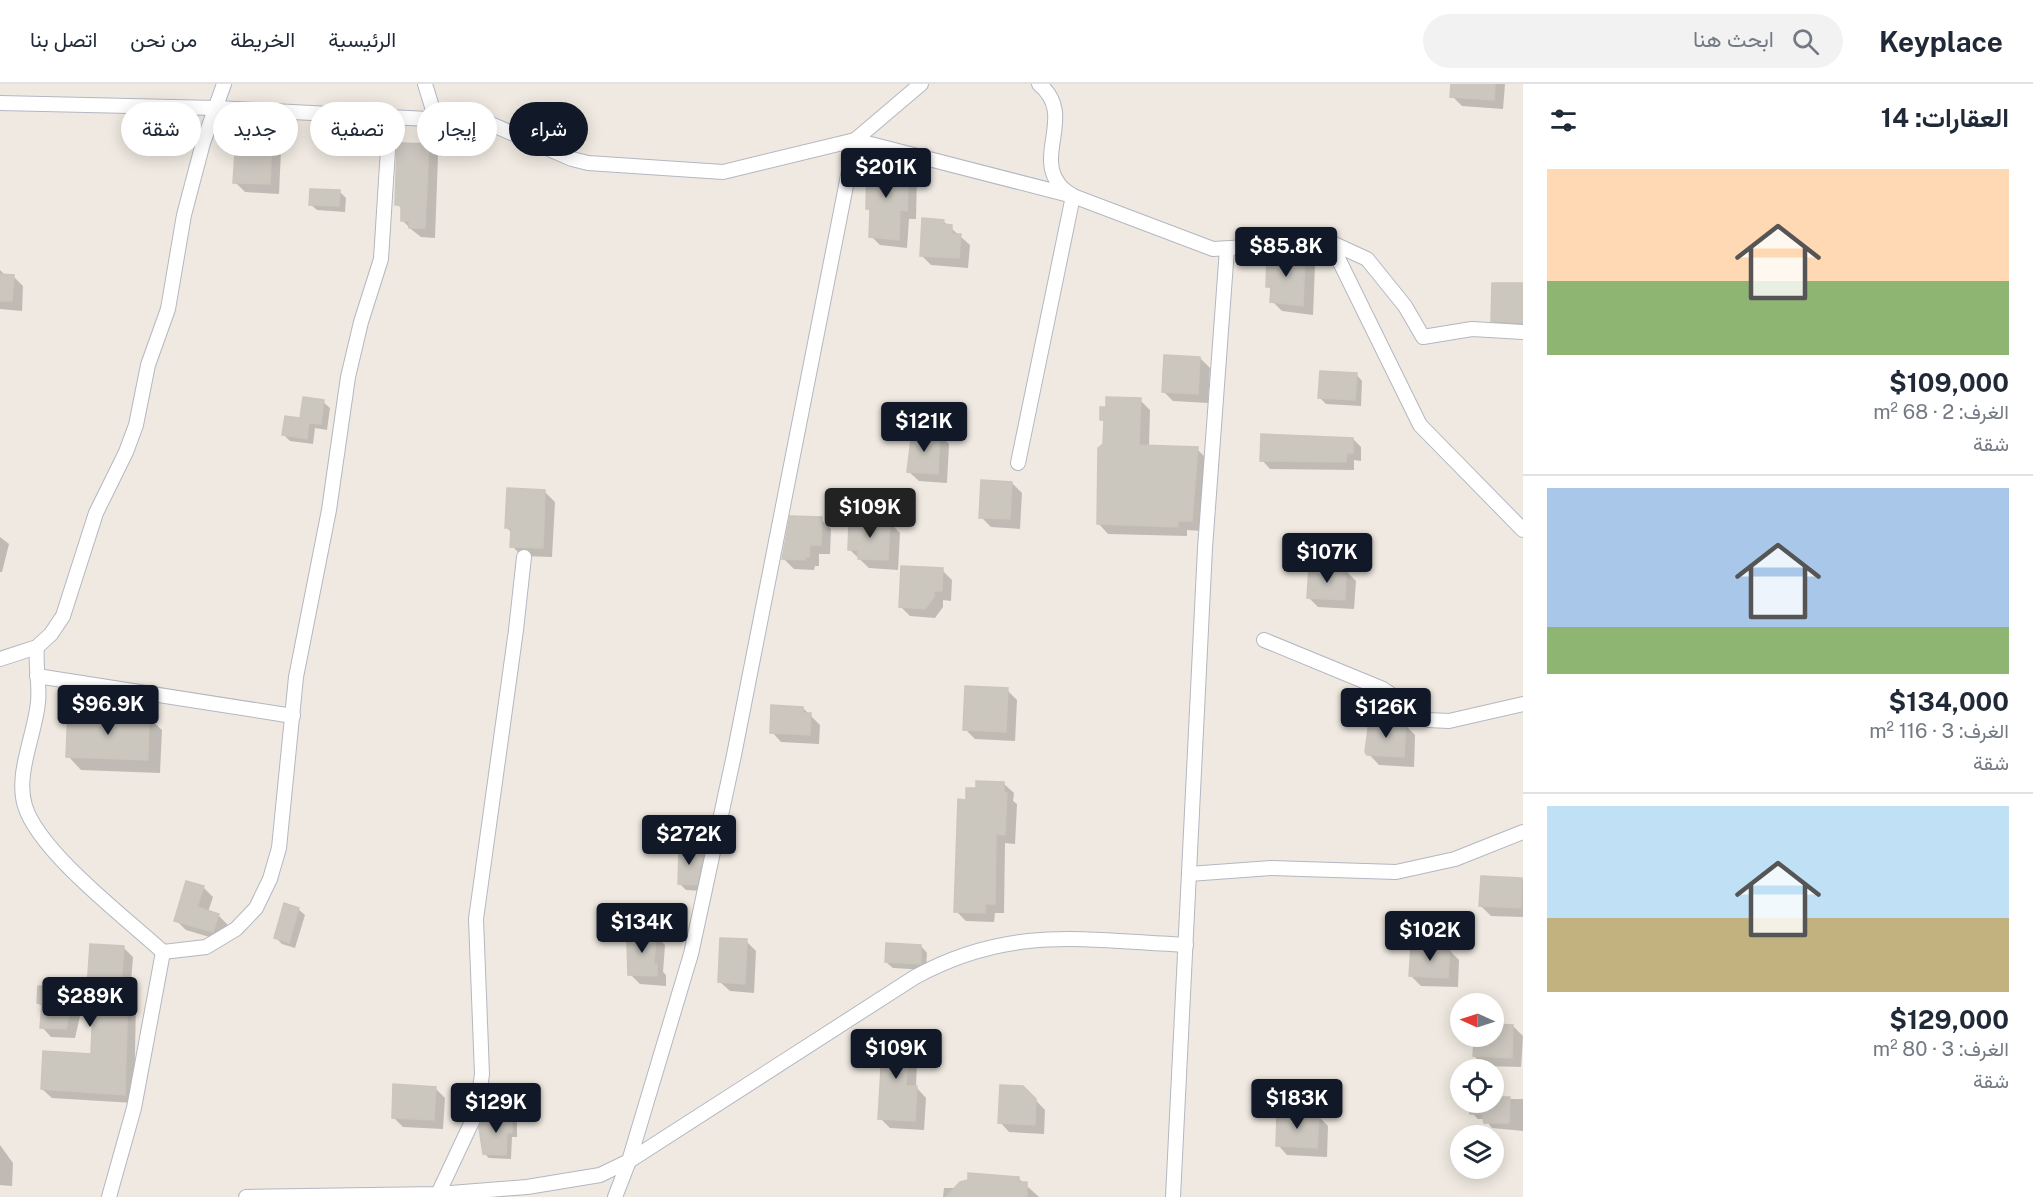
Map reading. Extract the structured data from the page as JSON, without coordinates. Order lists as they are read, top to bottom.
{
  "north": "left",
  "page": {
    "header": "Keyplace",
    "search": "ابحث هنا",
    "nav": [
      "الرئيسية",
      "الخريطة",
      "من نحن",
      "اتصل بنا"
    ],
    "heading": "العقارات: 14",
    "chip": [
      "شراء",
      "إيجار",
      "تصفية",
      "جديد",
      "شقة"
    ],
    "price": [
      "$201K",
      "$85.8K",
      "$121K",
      "$109K",
      "$107K",
      "$96.9K",
      "$126K",
      "$272K",
      "$134K",
      "$102K",
      "$289K",
      "$109K",
      "$183K",
      "$129K"
    ],
    "list": [
      {
        "name": "$109,000",
        "note": "الغرف: 2 · 68 m² · شقة"
      },
      {
        "name": "$134,000",
        "note": "الغرف: 3 · 116 m² · شقة"
      },
      {
        "name": "$129,000",
        "note": "الغرف: 3 · 80 m² · شقة"
      }
    ]
  }
}
